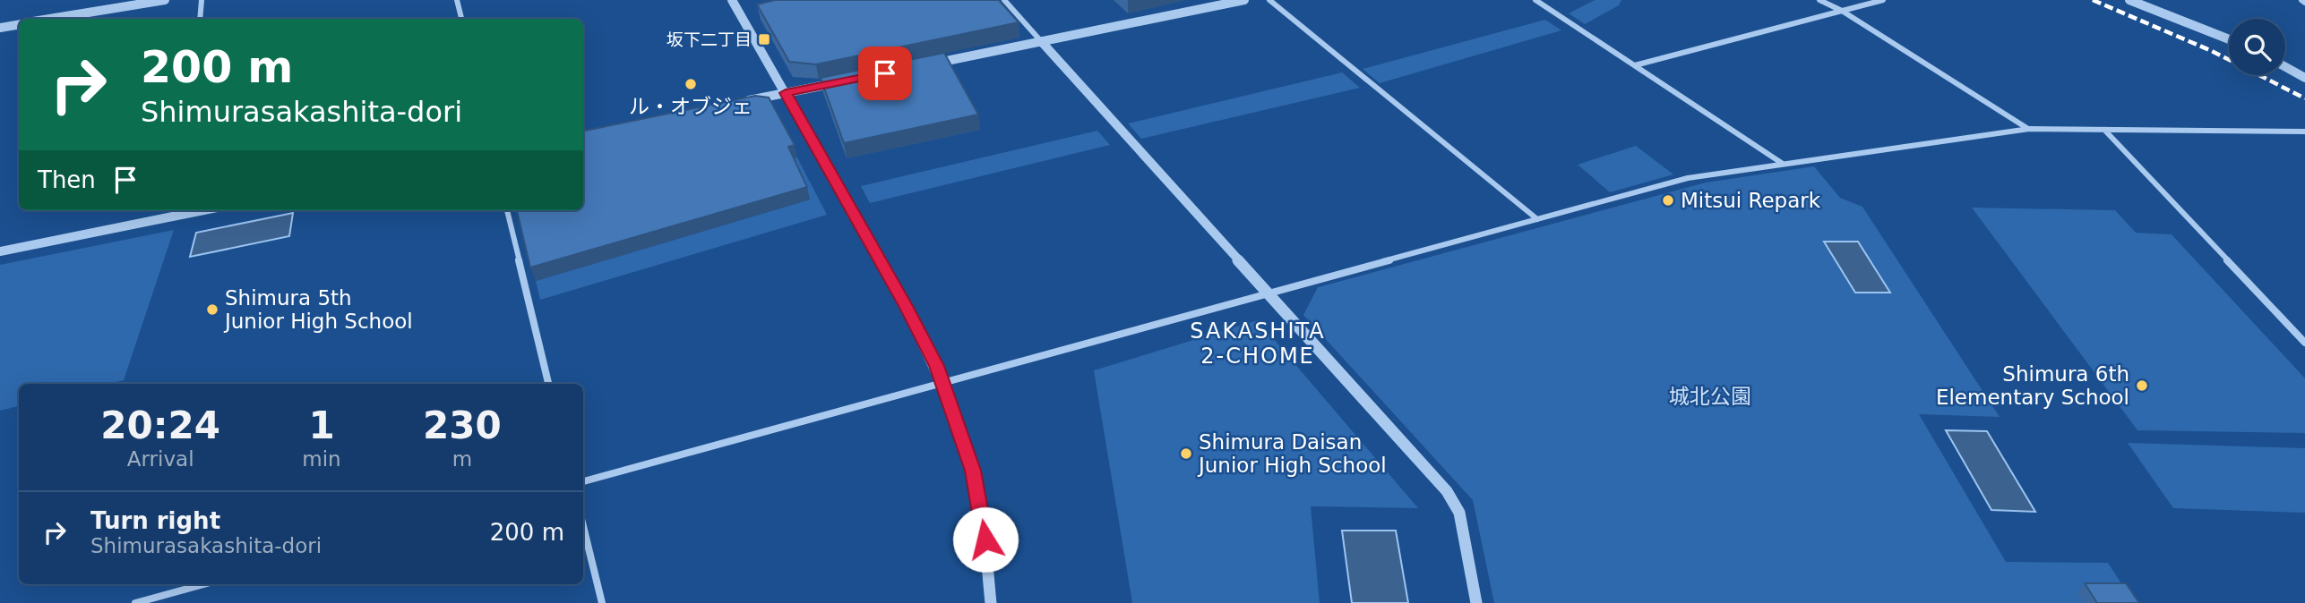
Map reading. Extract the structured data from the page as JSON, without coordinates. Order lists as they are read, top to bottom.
{
  "districts": ["SAKASHITA 2-CHOME"],
  "parks": ["城北公園"],
  "places": {
    "transit": ["坂下二丁目"],
    "other": [
      "ル・オブジェ",
      "Mitsui Repark",
      "Shimura 5th Junior High School",
      "Shimura 6th Elementary School",
      "Shimura Daisan Junior High School"
    ]
  },
  "page": {
    "turn": ["200 m", "Shimurasakashita-dori"],
    "then": "Then",
    "eta": [
      "20:24",
      "Arrival",
      "1",
      "min",
      "230",
      "m"
    ],
    "list": [
      {
        "name": "Turn right",
        "note": "Shimurasakashita-dori",
        "value": "200 m"
      }
    ]
  }
}
